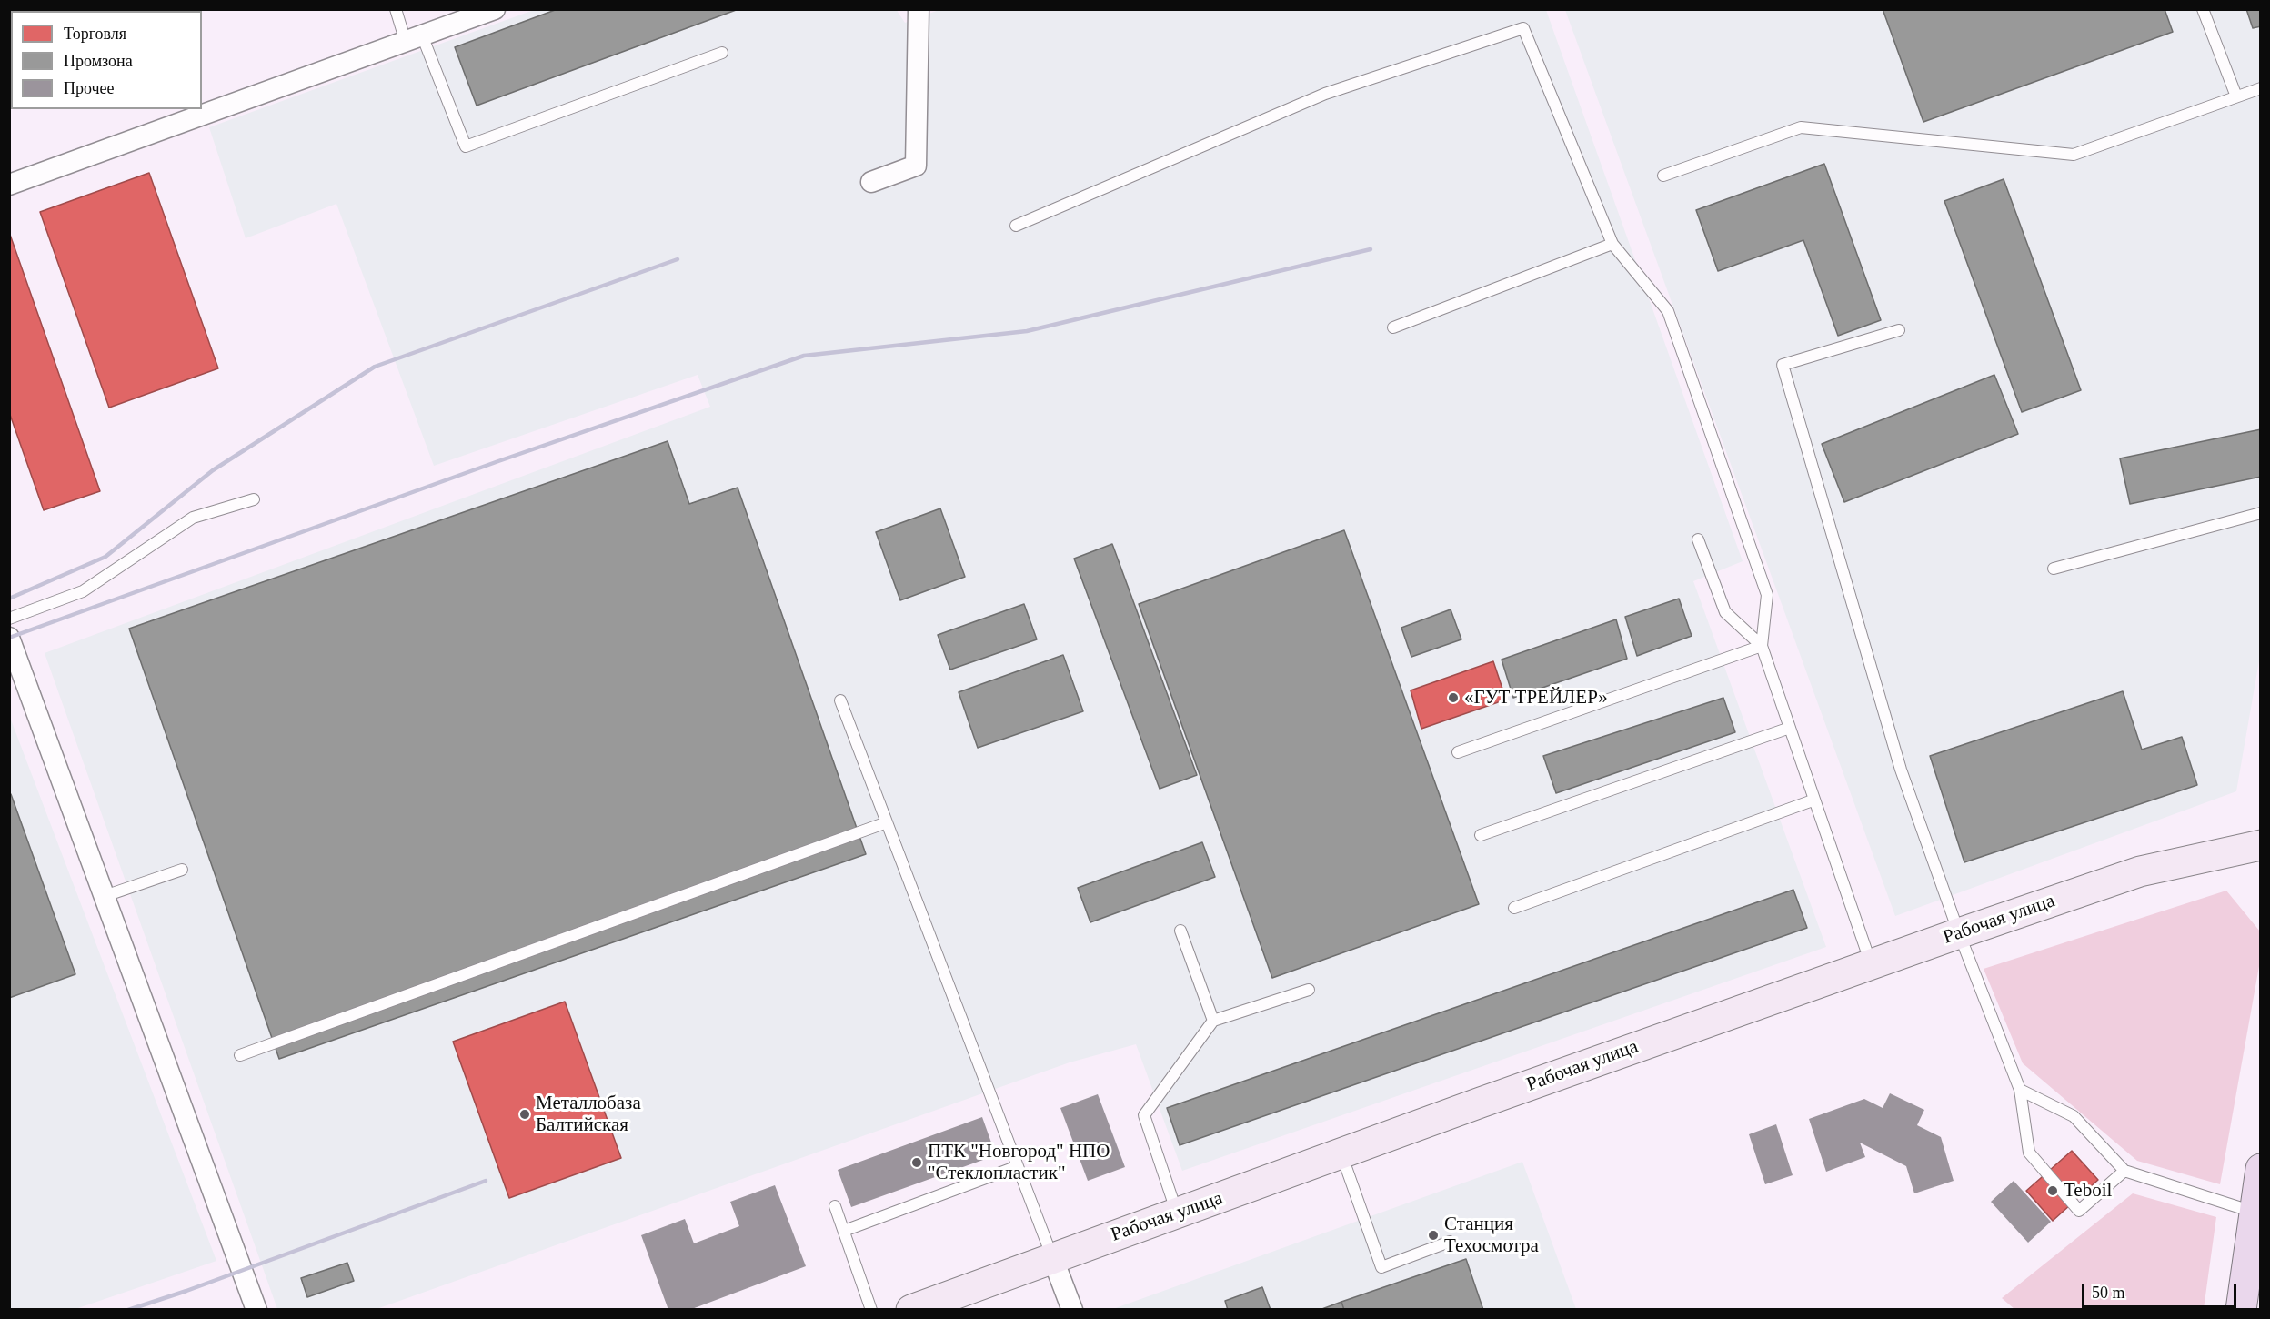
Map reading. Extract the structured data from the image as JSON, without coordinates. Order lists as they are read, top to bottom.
{
  "streets": {
    "main road": ["Рабочая улица"]
  },
  "places": [
    "«ГУТ ТРЕЙЛЕР»",
    "Металлобаза Балтийская",
    "ПТК \"Новгород\" НПО \"Стеклопластик\"",
    "Teboil",
    "Станция Техосмотра"
  ],
  "legend": ["Торговля", "Промзона", "Прочее"],
  "scale_bar": "50 m"
}
